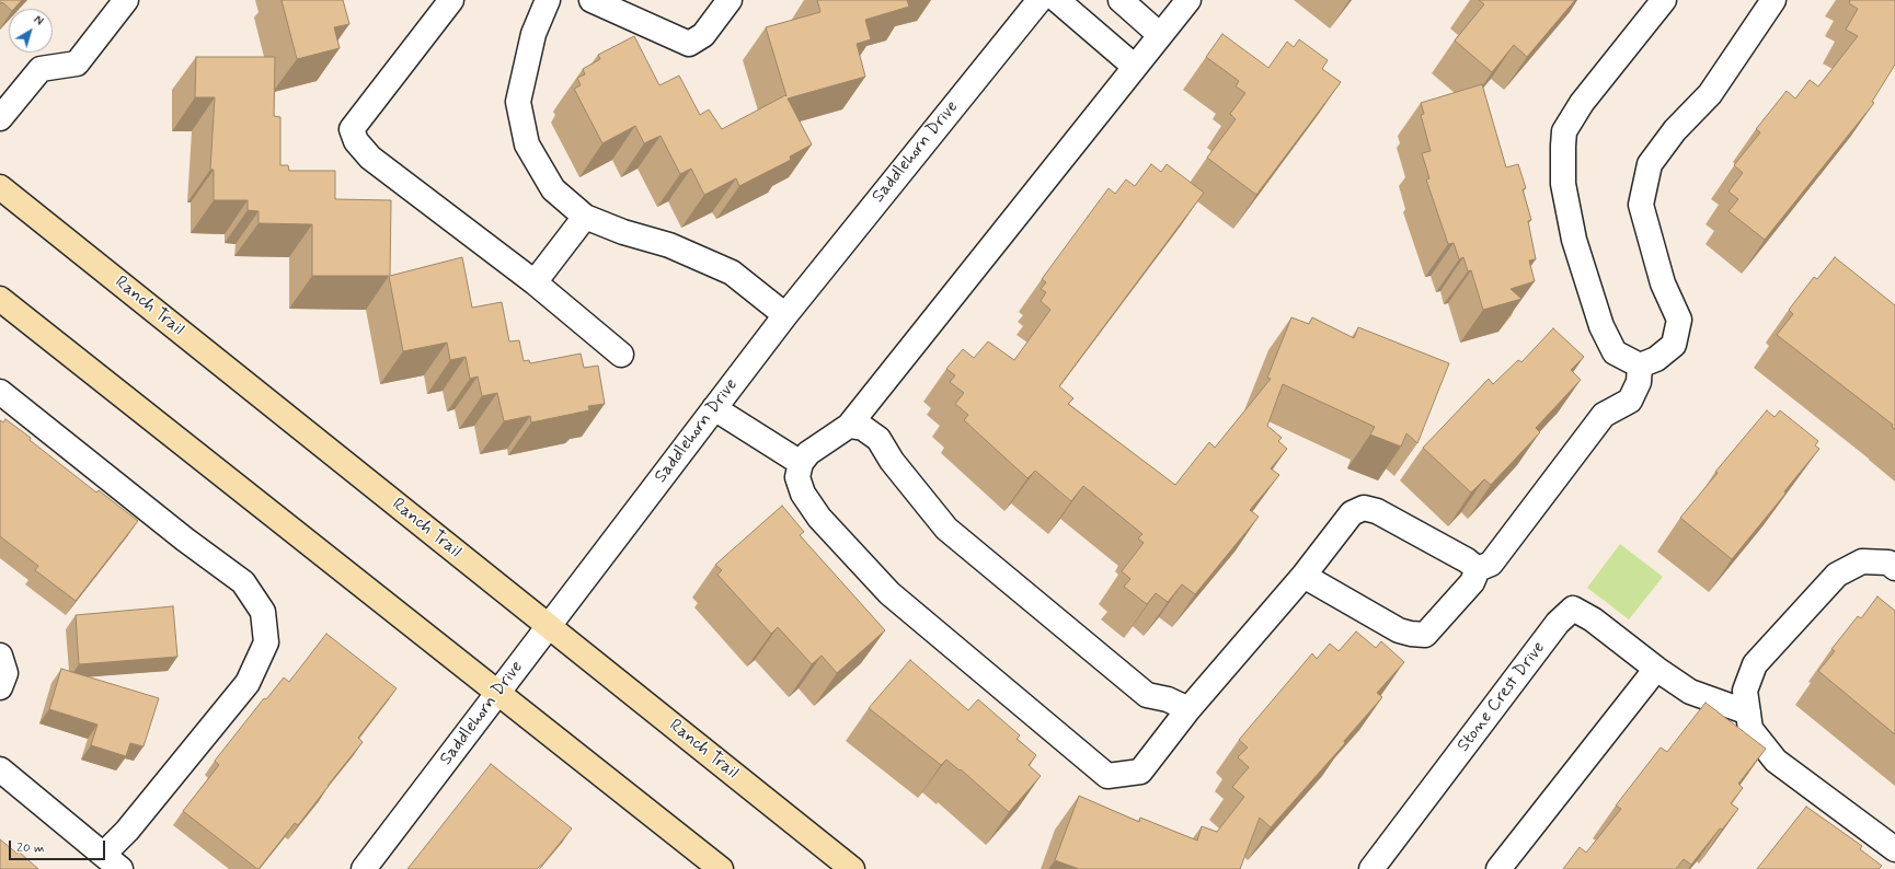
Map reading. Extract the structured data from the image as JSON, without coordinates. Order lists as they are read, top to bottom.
{
  "streets": {
    "main road": ["Ranch Trail"],
    "street": ["Saddlehorn Drive", "Stone Crest Drive"]
  },
  "crossings": [
    ["Saddlehorn Drive", "Ranch Trail"]
  ],
  "scale_bar": "20 m",
  "north": "top right"
}
